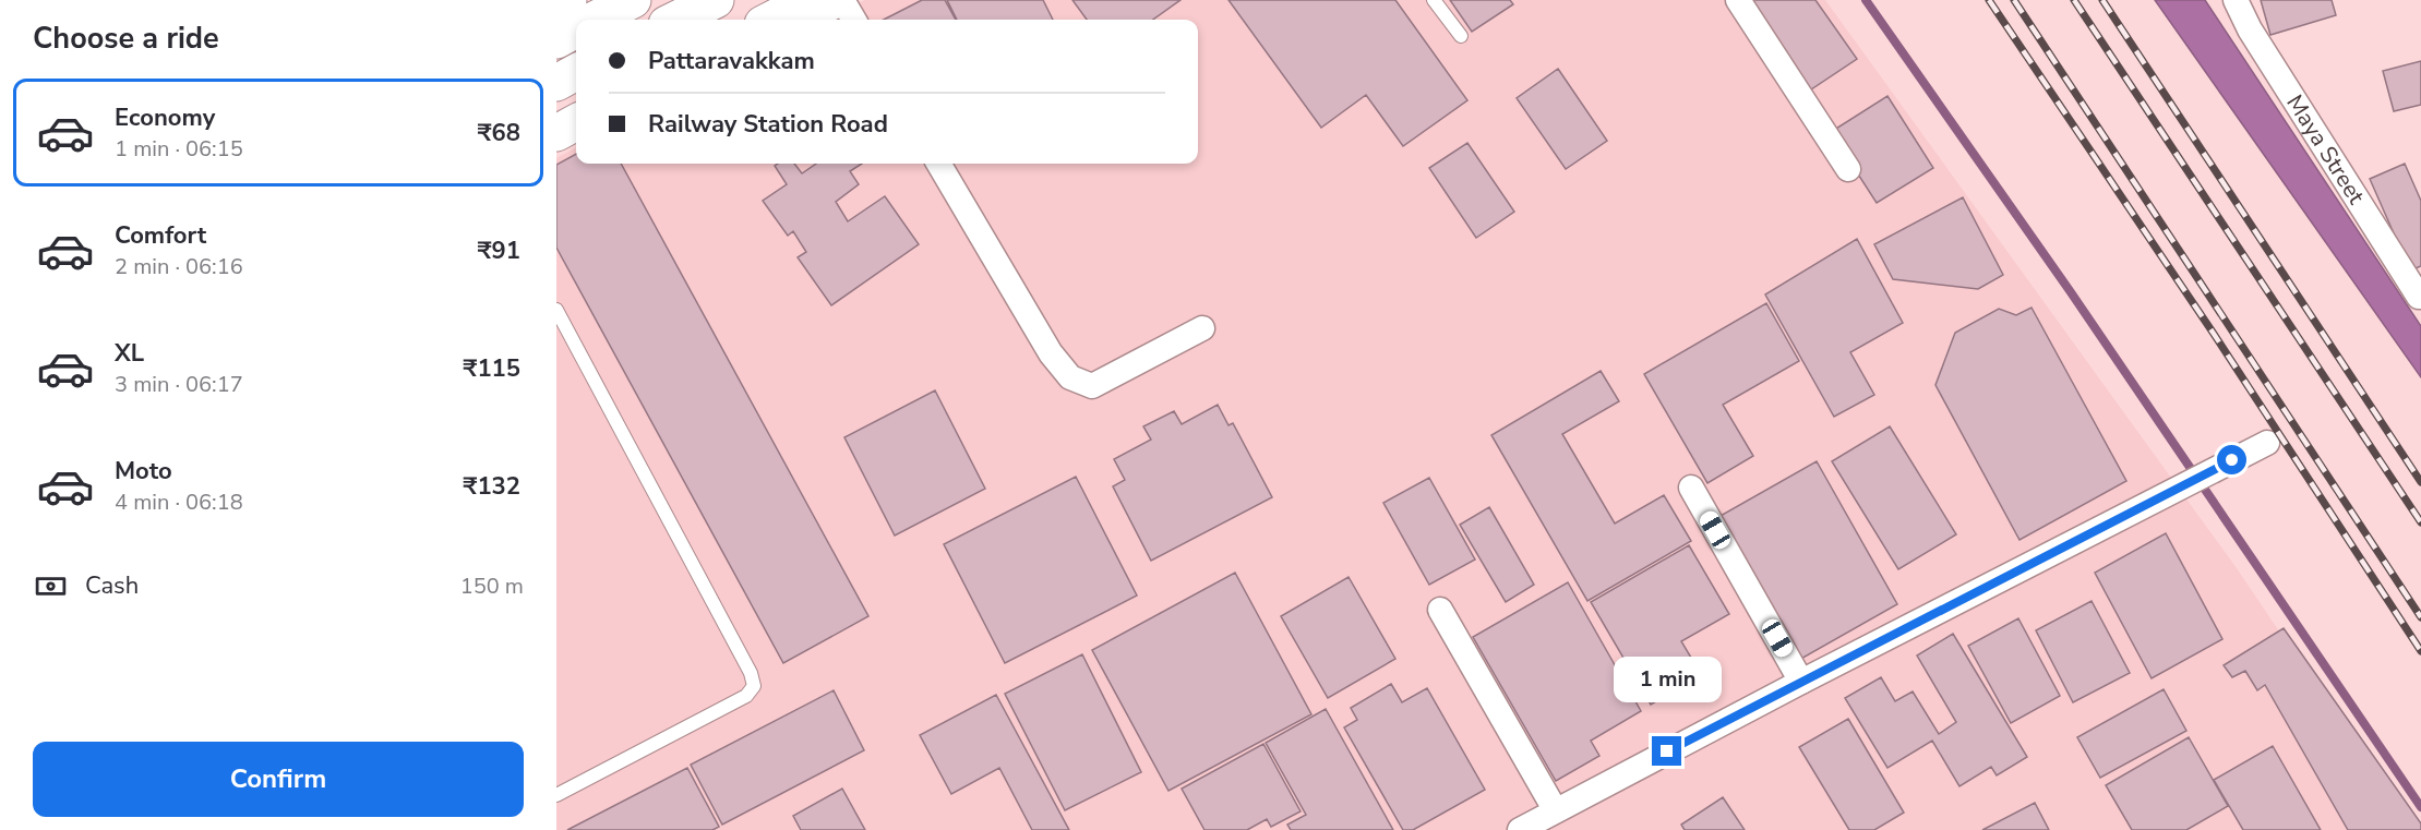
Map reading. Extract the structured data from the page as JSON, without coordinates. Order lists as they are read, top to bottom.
{
  "streets": {
    "street": ["Maya Street"]
  },
  "page": {
    "heading": "Choose a ride",
    "banner": ["Pattaravakkam", "Railway Station Road"],
    "list": [
      {
        "name": "Economy",
        "note": "1 min · 06:15",
        "value": "₹68"
      },
      {
        "name": "Comfort",
        "note": "2 min · 06:16",
        "value": "₹91"
      },
      {
        "name": "XL",
        "note": "3 min · 06:17",
        "value": "₹115"
      },
      {
        "name": "Moto",
        "note": "4 min · 06:18",
        "value": "₹132"
      }
    ],
    "pay": ["Cash", "150 m"],
    "bubble": "1 min",
    "buttons": "Confirm"
  }
}
